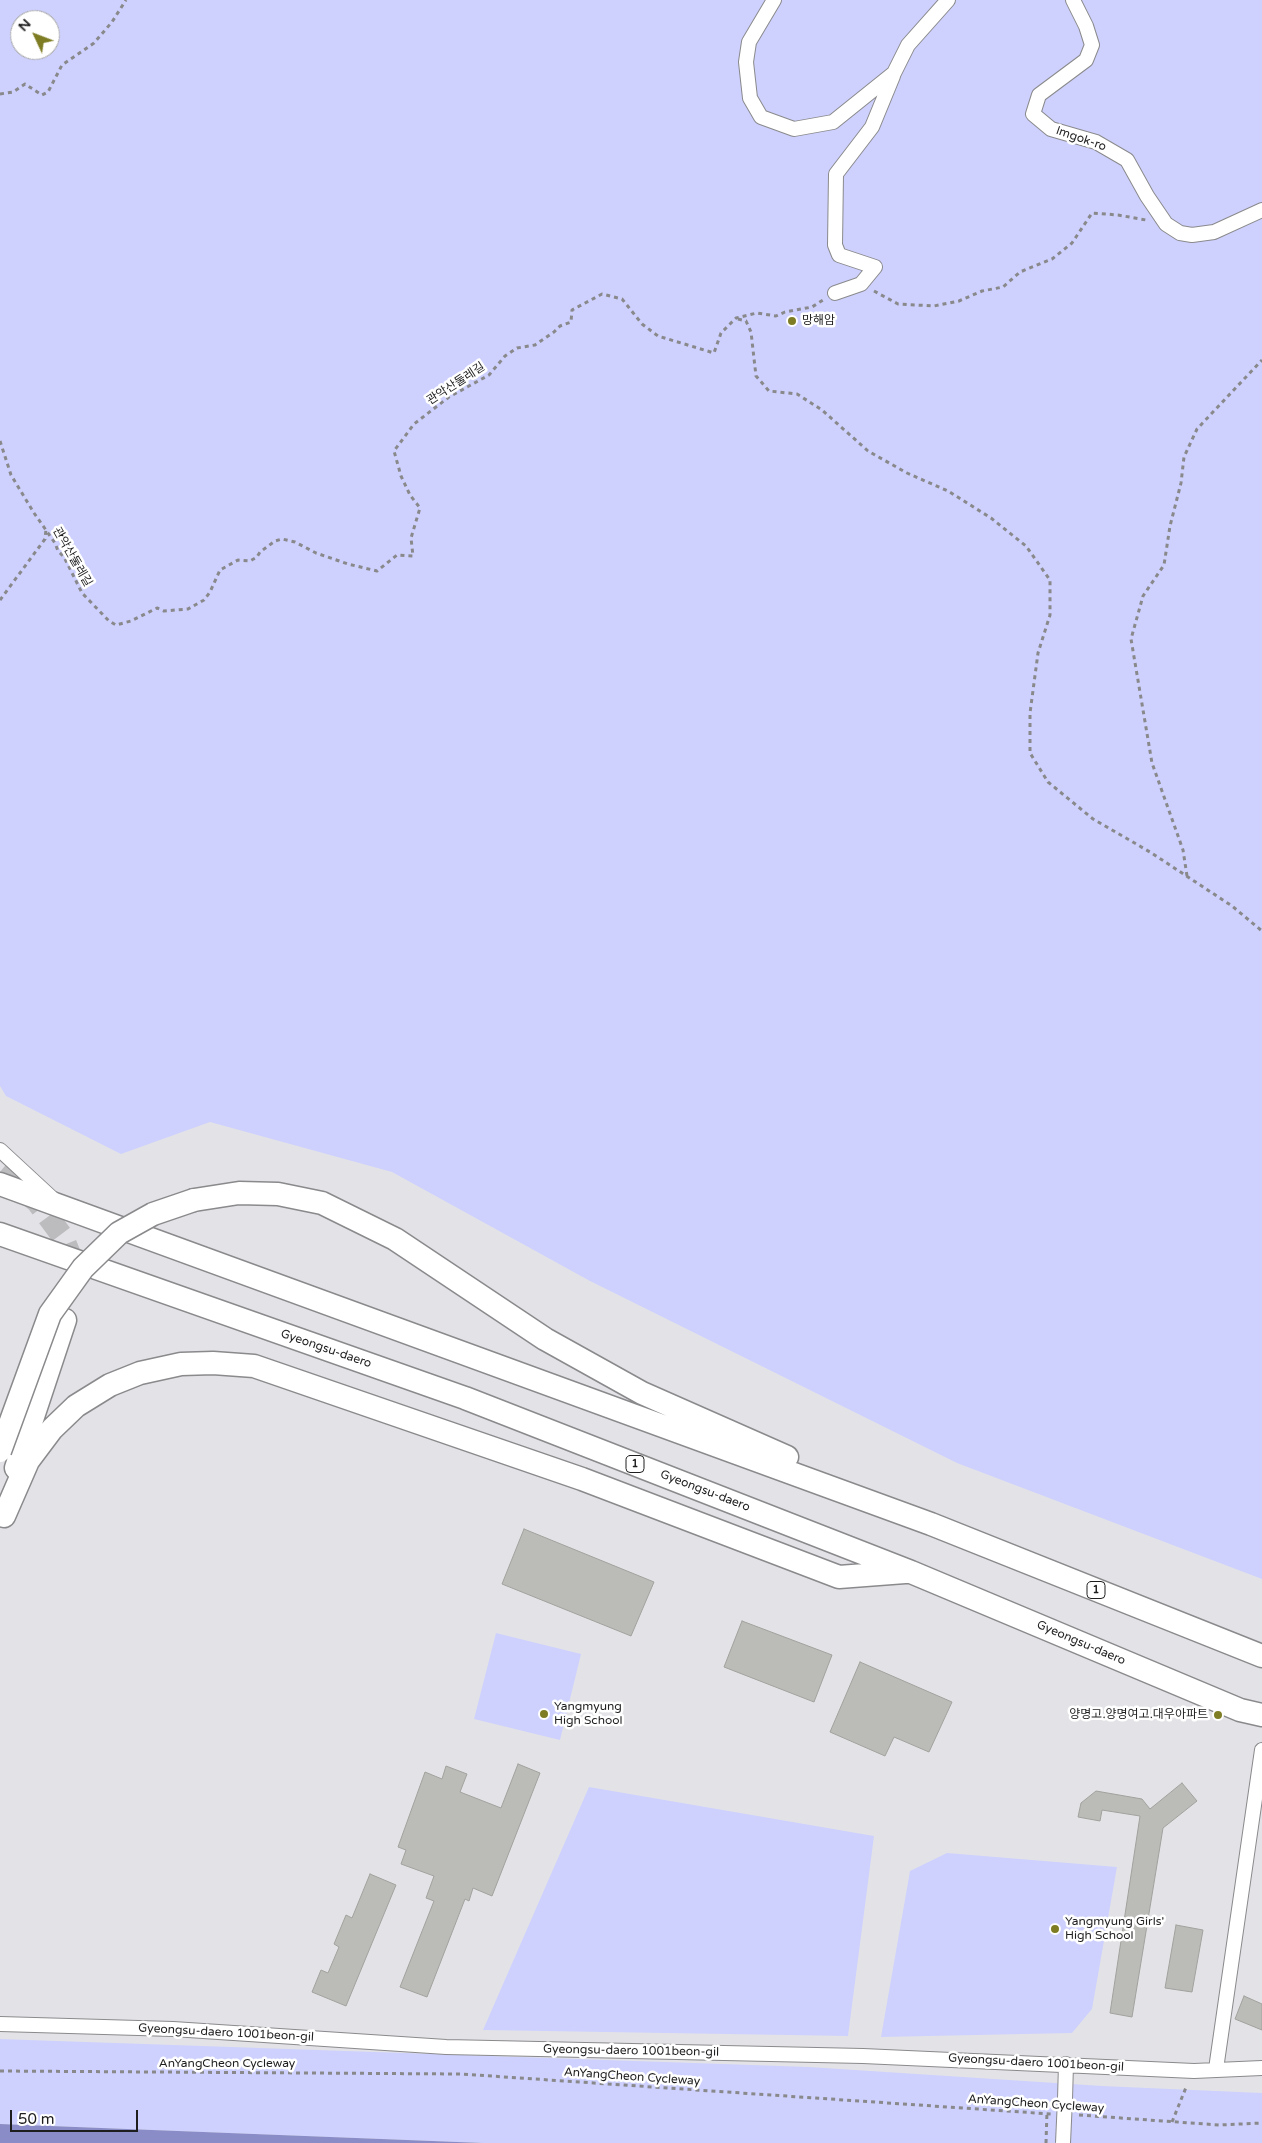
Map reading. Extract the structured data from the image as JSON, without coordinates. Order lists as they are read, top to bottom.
{
  "streets": {
    "main road": ["Gyeongsu-daero", "1"],
    "street": ["Imgok-ro", "Gyeongsu-daero 1001beon-gil"],
    "path": ["관악산둘레길", "AnYangCheon Cycleway"]
  },
  "places": [
    "망해암",
    "Yangmyung High School",
    "양명고.양명여고.대우아파트",
    "Yangmyung Girls' High School"
  ],
  "scale_bar": "50 m",
  "north": "top left"
}
